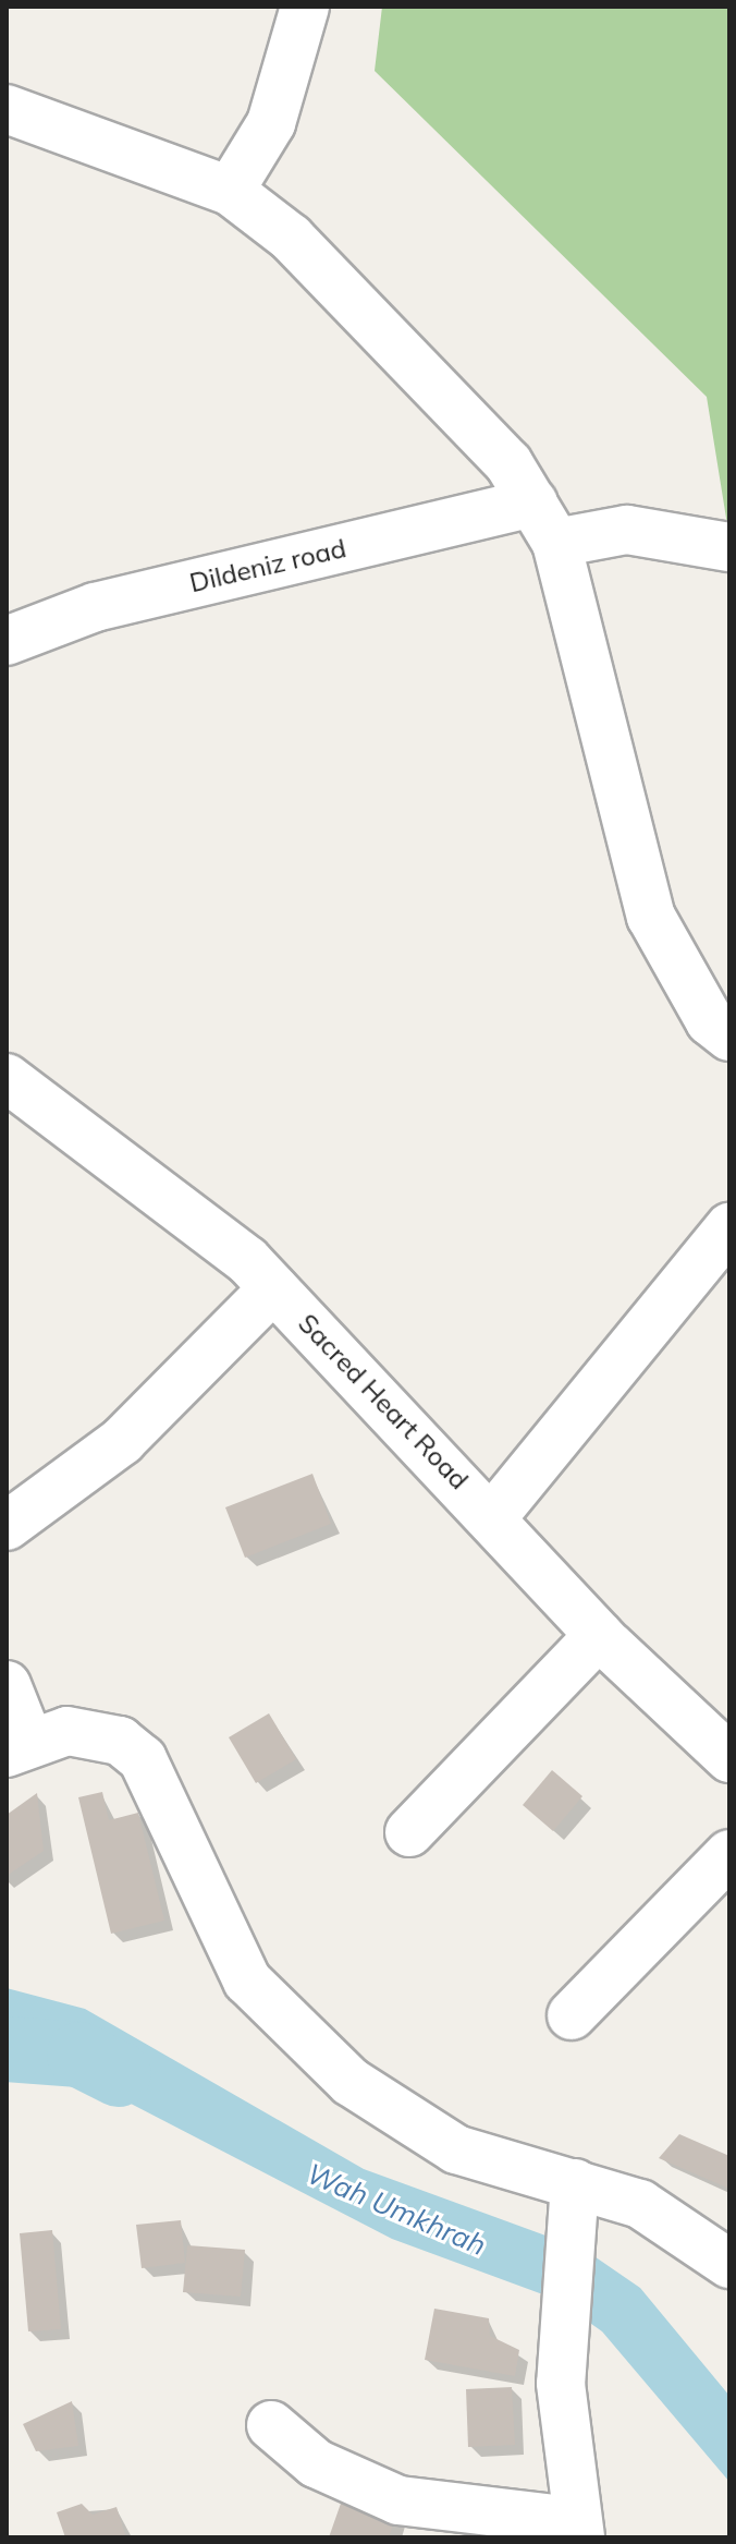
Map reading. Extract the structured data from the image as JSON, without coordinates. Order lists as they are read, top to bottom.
{
  "streets": {
    "street": ["Dildeniz road", "Sacred Heart Road"]
  },
  "water": ["Wah Umkhrah"]
}
